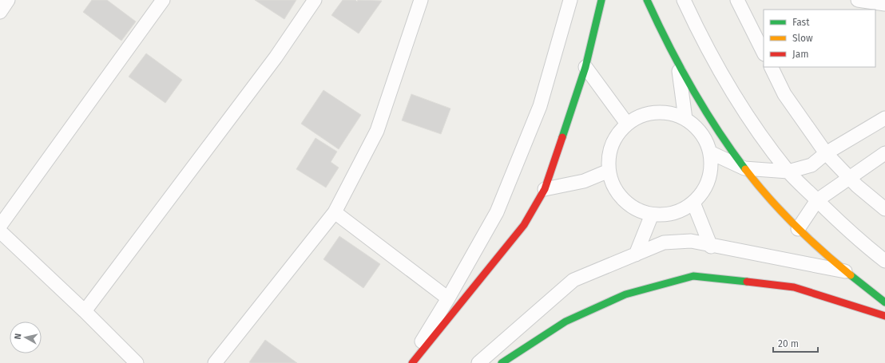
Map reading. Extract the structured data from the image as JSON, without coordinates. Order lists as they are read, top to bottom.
{
  "legend": ["Fast", "Slow", "Jam"],
  "scale_bar": "20 m",
  "north": "left"
}
